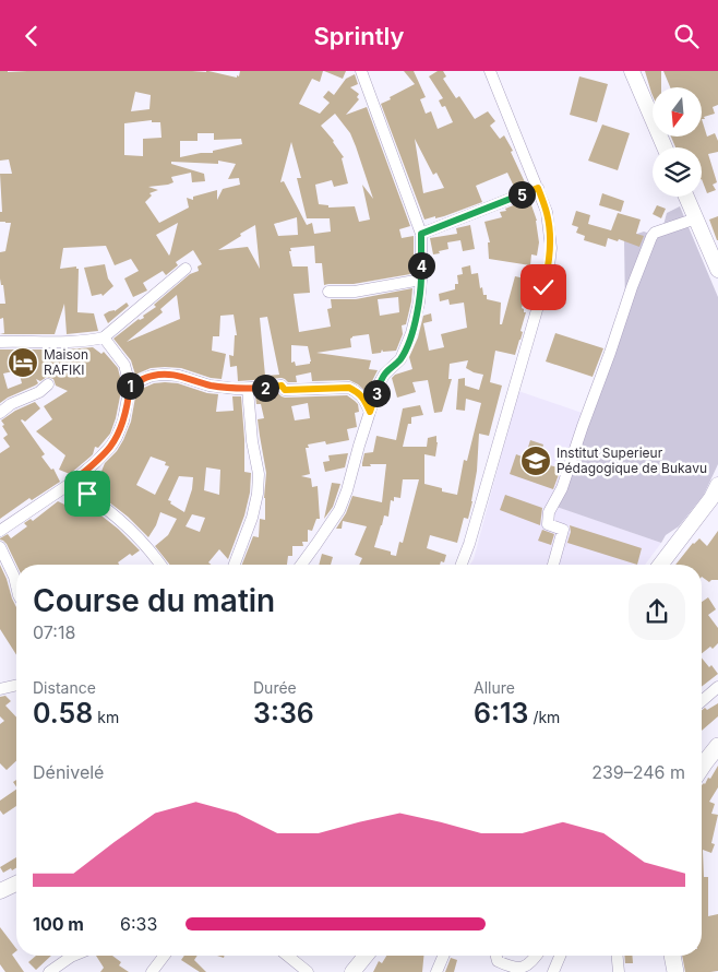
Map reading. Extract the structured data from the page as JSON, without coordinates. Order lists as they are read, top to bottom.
{
  "places": {
    "hotel": ["Maison RAFIKI"],
    "school or university": ["Institut Superieur Pédagogique de Bukavu"]
  },
  "north": "bottom",
  "page": {
    "header": "Sprintly",
    "pins": [
      "5",
      "4",
      "1",
      "2",
      "3"
    ],
    "heading": ["Course du matin", "07:18"],
    "stats": [
      ["Distance", "0.58 km"],
      ["Durée", "3:36"],
      ["Allure", "6:13 /km"]
    ],
    "chart": ["Dénivelé", "239–246 m"],
    "list": [
      {
        "name": "100 m",
        "note": "6:33"
      }
    ]
  }
}
